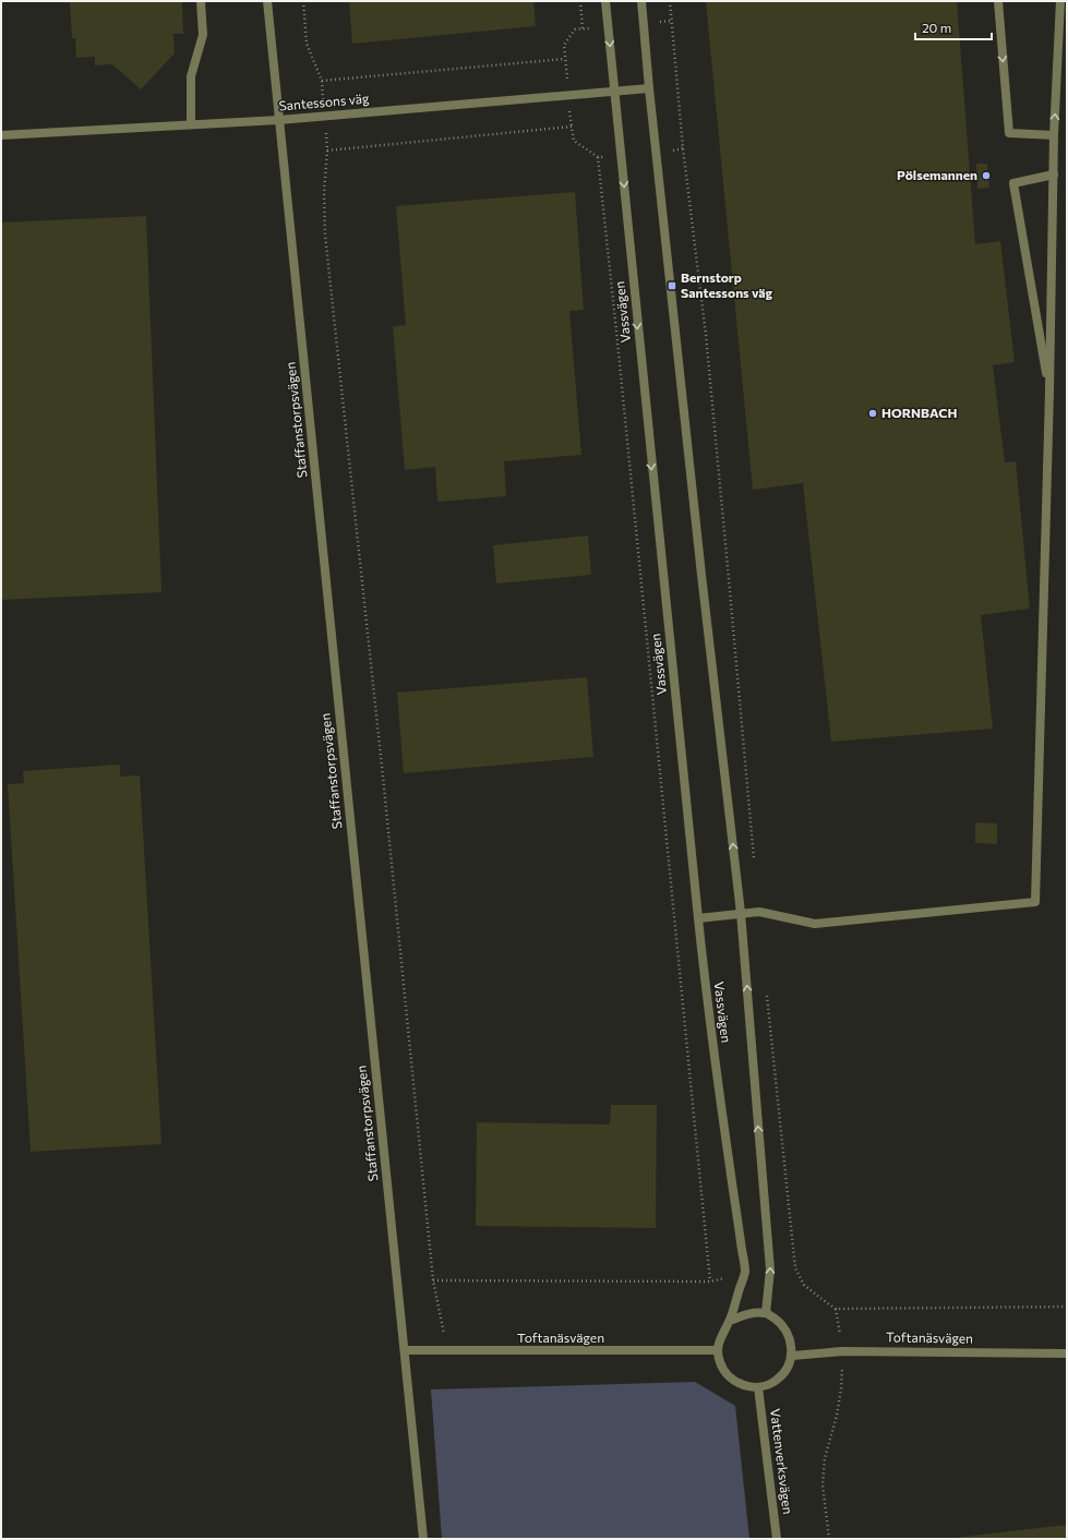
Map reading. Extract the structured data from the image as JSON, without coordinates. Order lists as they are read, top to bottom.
{
  "streets": {
    "street": [
      "Santessons väg",
      "Vassvägen",
      "Staffanstorpsvägen",
      "Toftanäsvägen",
      "Vattenverksvägen"
    ]
  },
  "crossings": [
    ["Santessons väg", "Vassvägen"],
    ["Santessons väg", "Staffanstorpsvägen"],
    ["Vassvägen", "Toftanäsvägen"],
    ["Vassvägen", "Vattenverksvägen"],
    ["Staffanstorpsvägen", "Toftanäsvägen"],
    ["Toftanäsvägen", "Vattenverksvägen"]
  ],
  "places": {
    "other": ["Pölsemannen", "HORNBACH"],
    "transit": ["Bernstorp Santessons väg"]
  },
  "scale_bar": "20 m"
}
